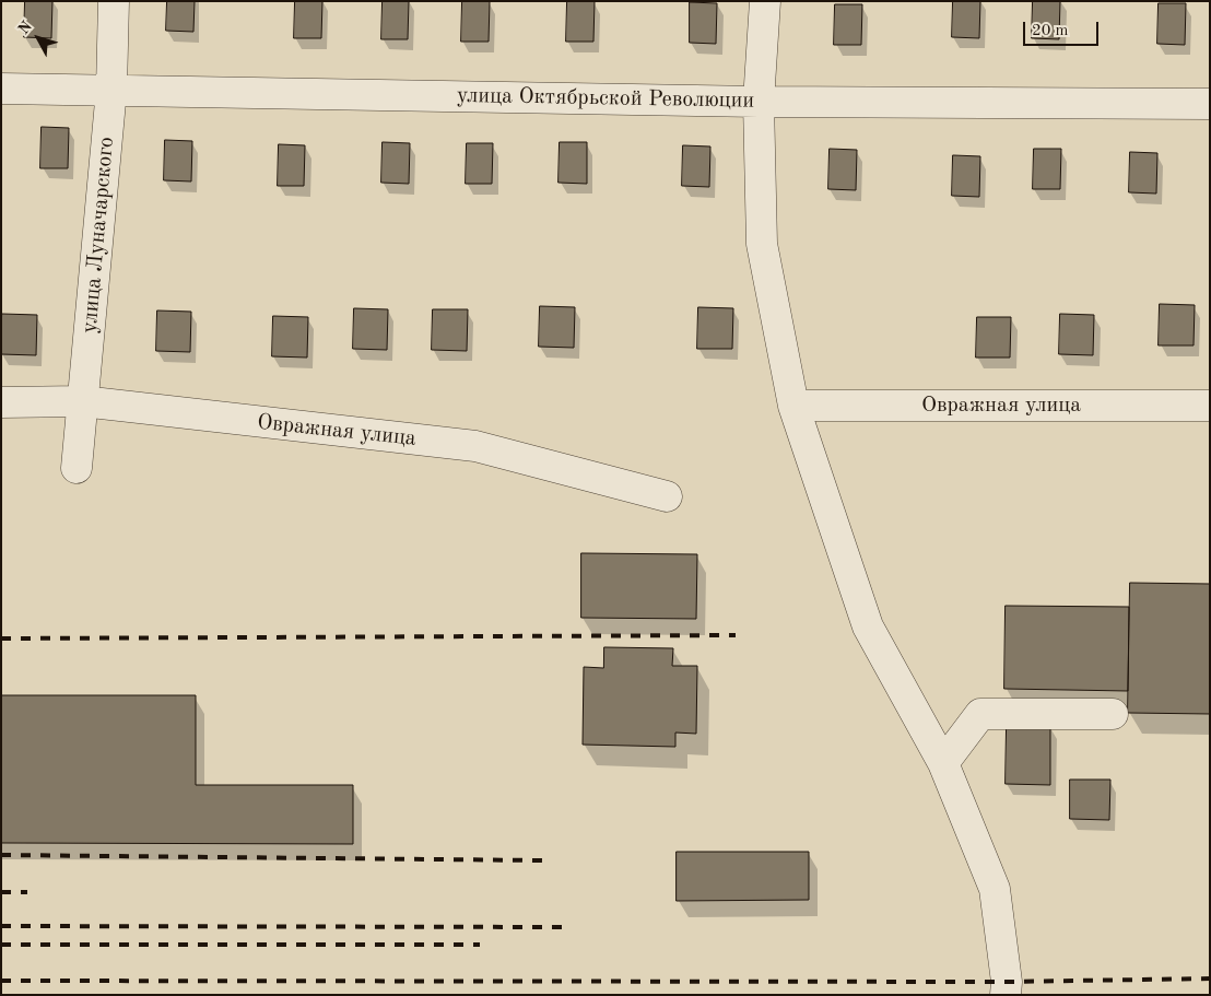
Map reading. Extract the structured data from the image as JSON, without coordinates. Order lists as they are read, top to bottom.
{
  "streets": {
    "street": ["улица Октябрьской Революции", "улица Луначарского", "Овражная улица"]
  },
  "crossings": [
    ["улица Октябрьской Революции", "улица Луначарского"],
    ["улица Луначарского", "Овражная улица"]
  ],
  "scale_bar": "20 m",
  "north": "top left"
}
